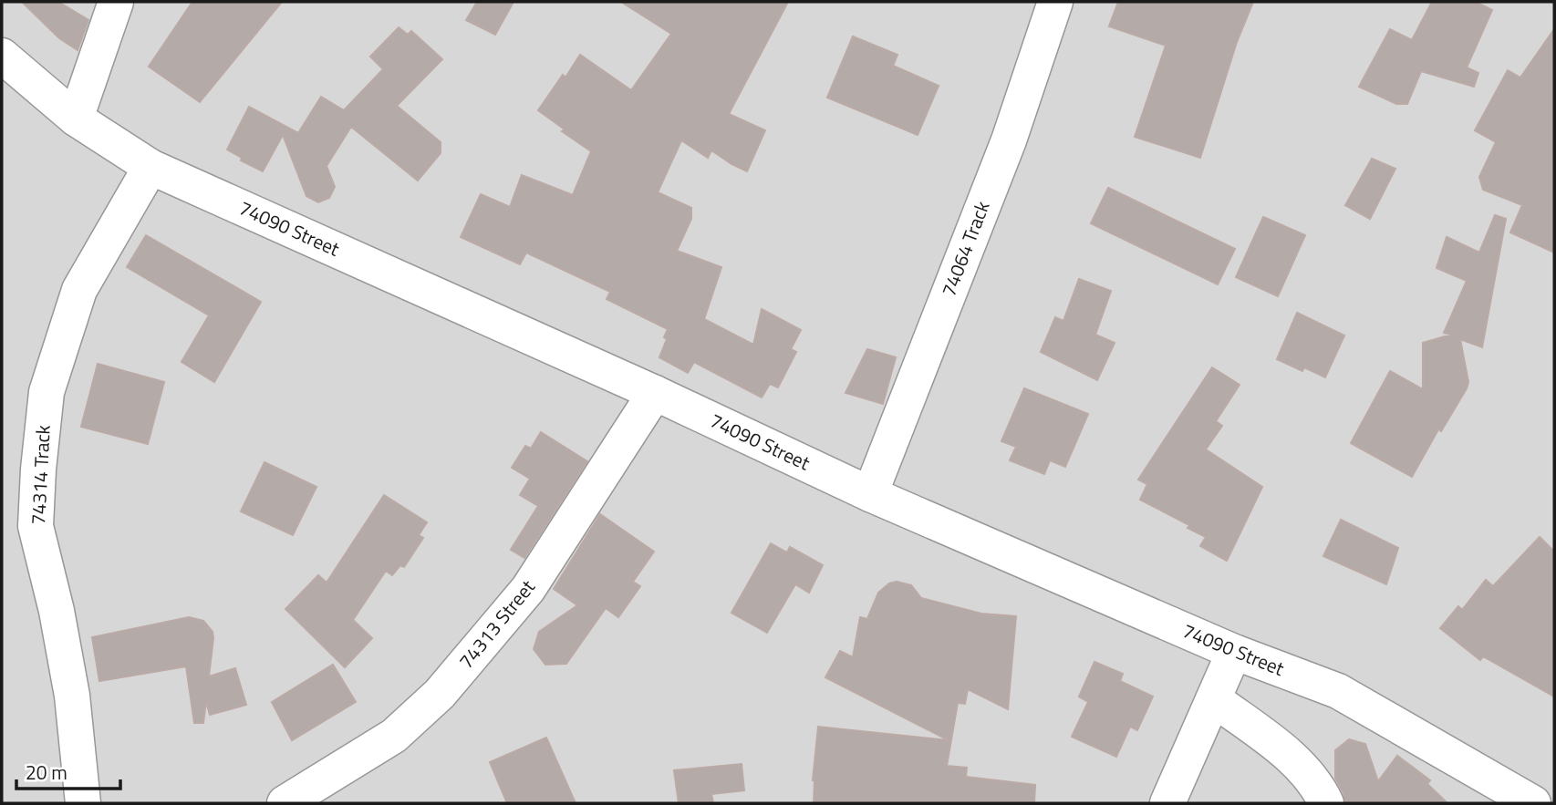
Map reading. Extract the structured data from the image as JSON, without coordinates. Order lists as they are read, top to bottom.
{
  "streets": {
    "street": [
      "74090 Street",
      "74064 Track",
      "74314 Track",
      "74313 Street"
    ]
  },
  "crossings": [
    ["74090 Street", "74064 Track"],
    ["74090 Street", "74314 Track"],
    ["74090 Street", "74313 Street"]
  ],
  "scale_bar": "20 m"
}
